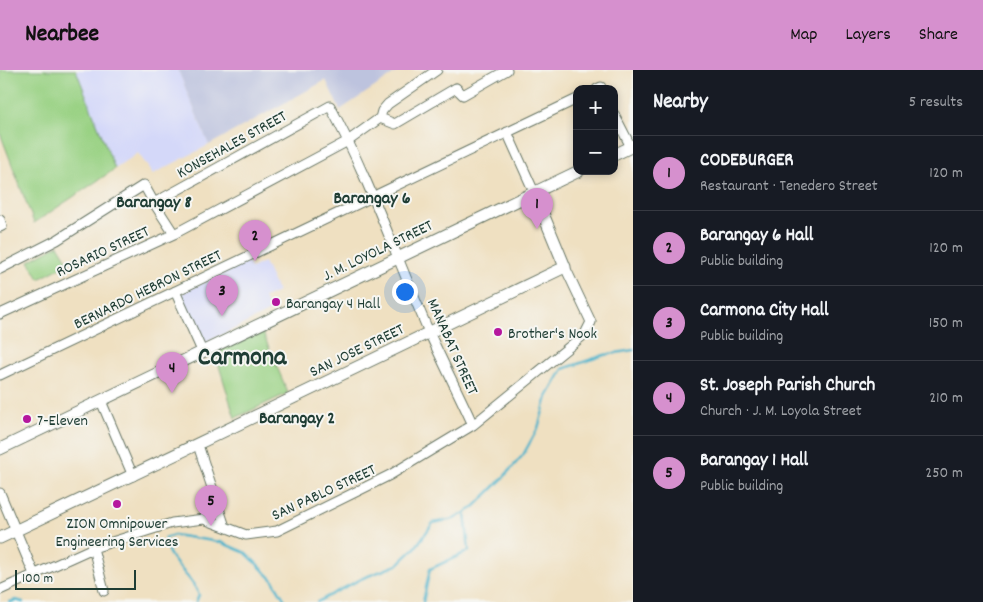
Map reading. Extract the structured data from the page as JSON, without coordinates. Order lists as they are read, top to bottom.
{
  "streets": {
    "main road": ["J. M. LOYOLA STREET", "SAN JOSE STREET"],
    "street": [
      "KONSEHALES STREET",
      "ROSARIO STREET",
      "BERNARDO HEBRON STREET",
      "MANABAT STREET",
      "SAN PABLO STREET"
    ]
  },
  "crossings": [
    ["KONSEHALES STREET", "MANABAT STREET"],
    ["J. M. LOYOLA STREET", "MANABAT STREET"],
    ["ROSARIO STREET", "MANABAT STREET"],
    ["BERNARDO HEBRON STREET", "MANABAT STREET"],
    ["MANABAT STREET", "SAN JOSE STREET"],
    ["MANABAT STREET", "SAN PABLO STREET"],
    ["SAN JOSE STREET", "SAN PABLO STREET"]
  ],
  "districts": [
    "Barangay 6",
    "Barangay 8",
    "Carmona",
    "Barangay 2"
  ],
  "places": [
    "Barangay 4 Hall",
    "Brother's Nook",
    "7-Eleven",
    "ZION Omnipower Engineering Services"
  ],
  "scale_bar": "100 m",
  "page": {
    "header": "Nearbee",
    "nav": ["Map", "Layers", "Share"],
    "heading": ["Nearby", "5 results"],
    "map_buttons": ["+", "−"],
    "list": [
      {
        "mark": "1",
        "name": "CODEBURGER",
        "note": "Restaurant · Tenedero Street",
        "value": "120 m"
      },
      {
        "mark": "2",
        "name": "Barangay 6 Hall",
        "note": "Public building",
        "value": "120 m"
      },
      {
        "mark": "3",
        "name": "Carmona City Hall",
        "note": "Public building",
        "value": "150 m"
      },
      {
        "mark": "4",
        "name": "St. Joseph Parish Church",
        "note": "Church · J. M. Loyola Street",
        "value": "210 m"
      },
      {
        "mark": "5",
        "name": "Barangay 1 Hall",
        "note": "Public building",
        "value": "250 m"
      }
    ],
    "pins": [
      "1",
      "2",
      "3",
      "4",
      "5"
    ],
    "scale": "100 m"
  }
}
